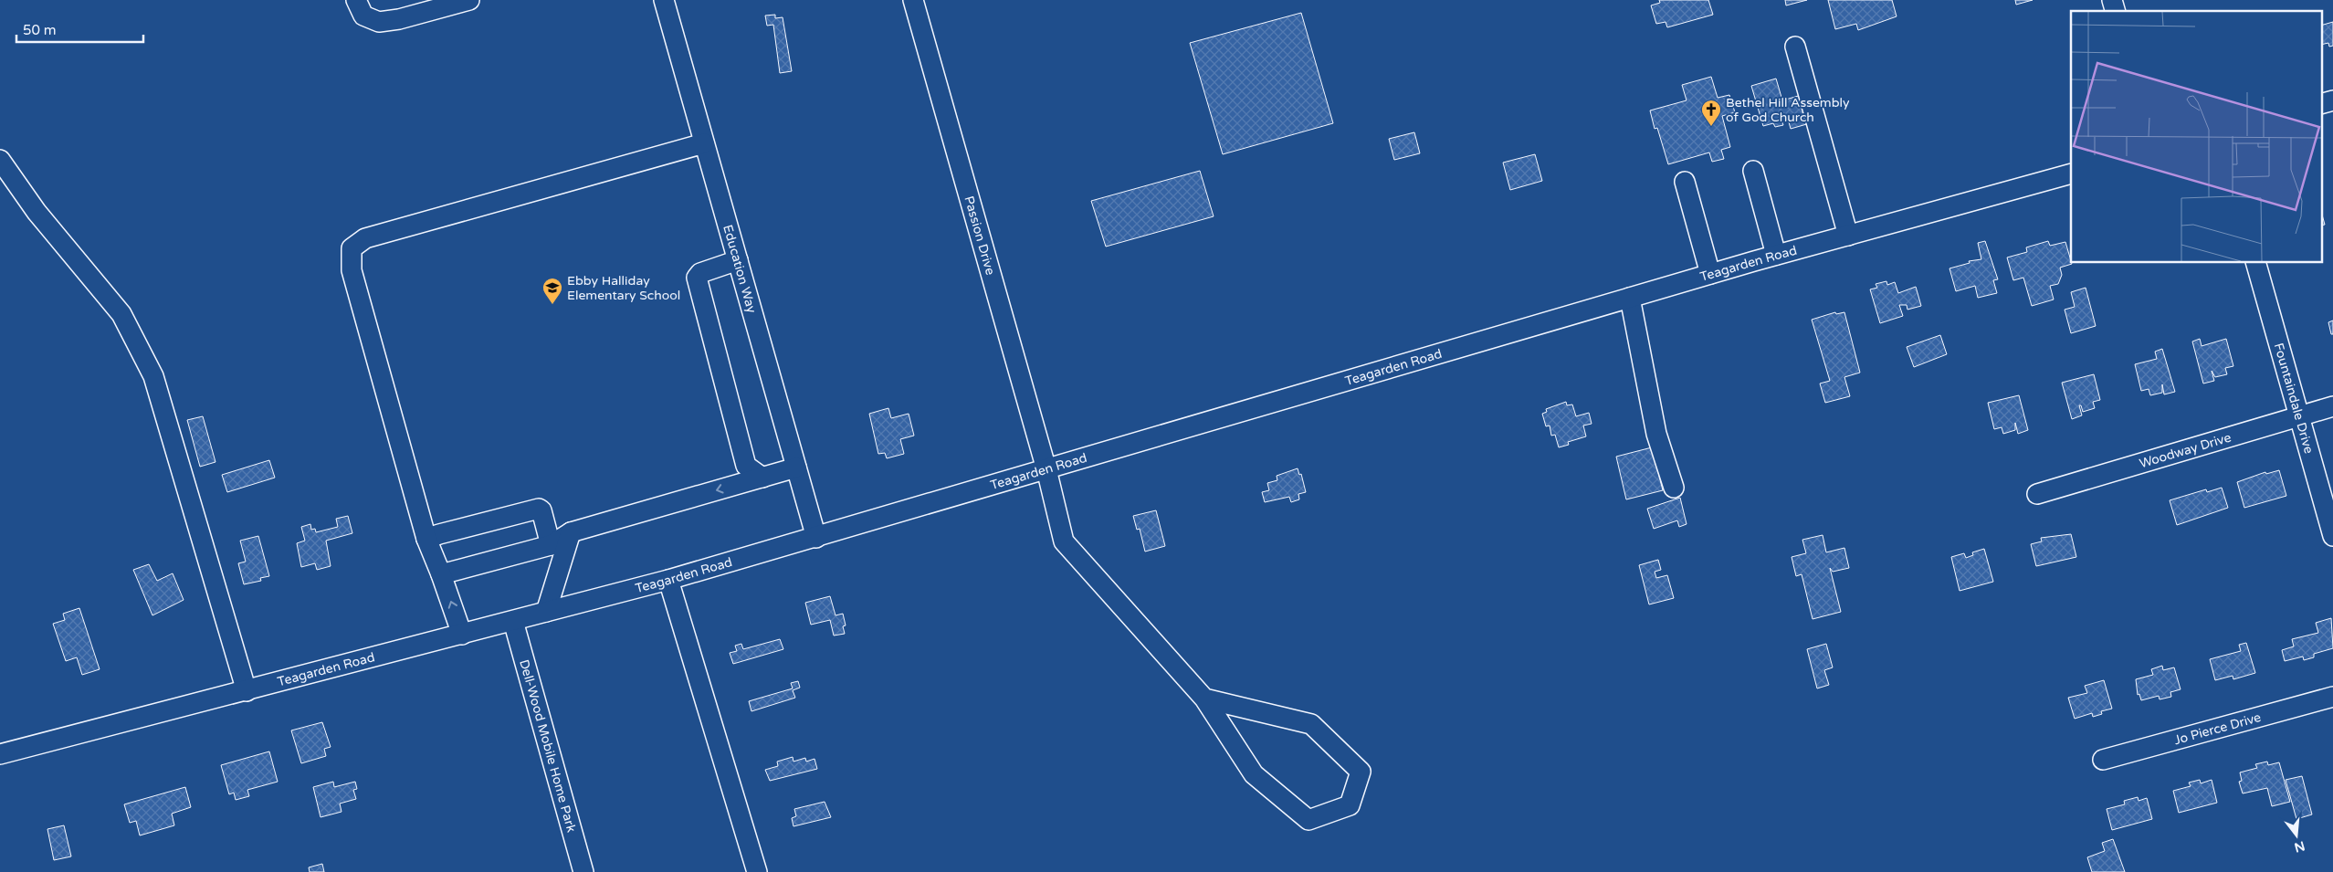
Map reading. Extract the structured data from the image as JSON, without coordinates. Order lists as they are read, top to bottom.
{
  "streets": {
    "street": [
      "Passion Drive",
      "Teagarden Road",
      "Education Way",
      "Fountaindale Drive",
      "Woodway Drive",
      "Jo Pierce Drive",
      "Dell-Wood Mobile Home Park"
    ]
  },
  "crossings": [
    ["Passion Drive", "Teagarden Road"],
    ["Teagarden Road", "Education Way"],
    ["Teagarden Road", "Dell-Wood Mobile Home Park"],
    ["Fountaindale Drive", "Woodway Drive"]
  ],
  "places": {
    "church": ["Bethel Hill Assembly of God Church"],
    "school or university": ["Ebby Halliday Elementary School"]
  },
  "scale_bar": "50 m",
  "north": "bottom"
}
